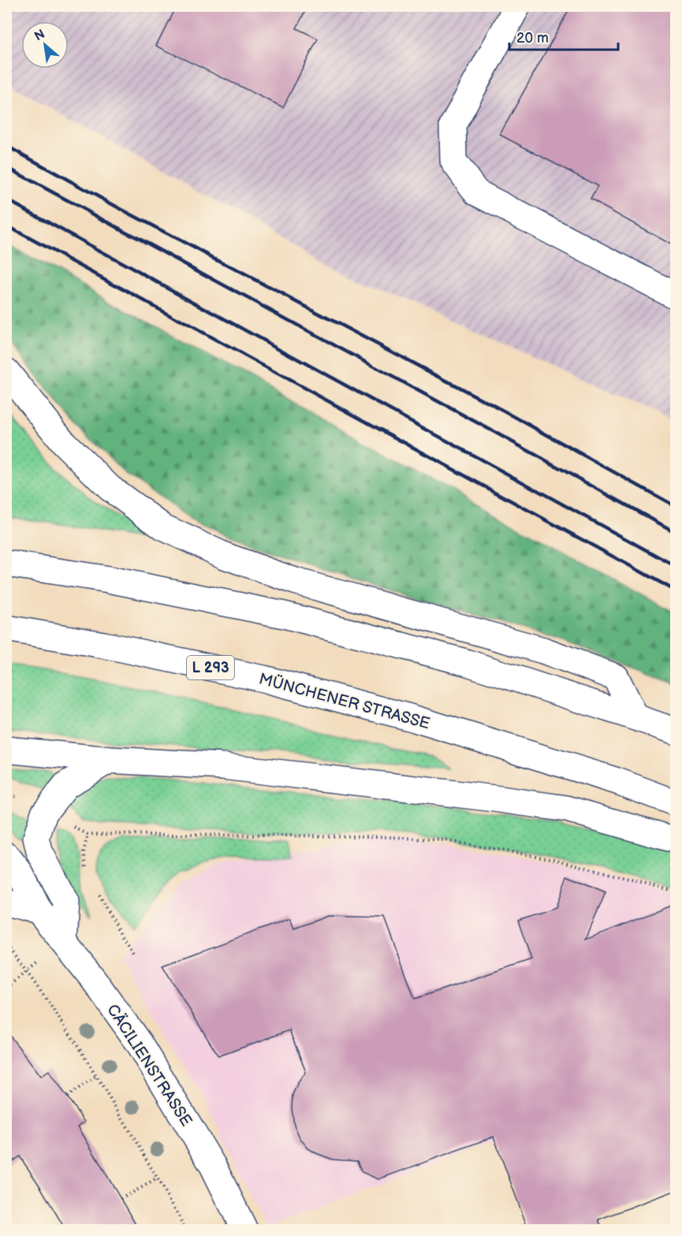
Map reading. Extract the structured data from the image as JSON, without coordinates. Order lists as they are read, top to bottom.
{
  "streets": {
    "main road": ["L 293", "MÜNCHENER STRASSE", "CÄCILIENSTRASSE"]
  },
  "scale_bar": "20 m",
  "north": "top left"
}
